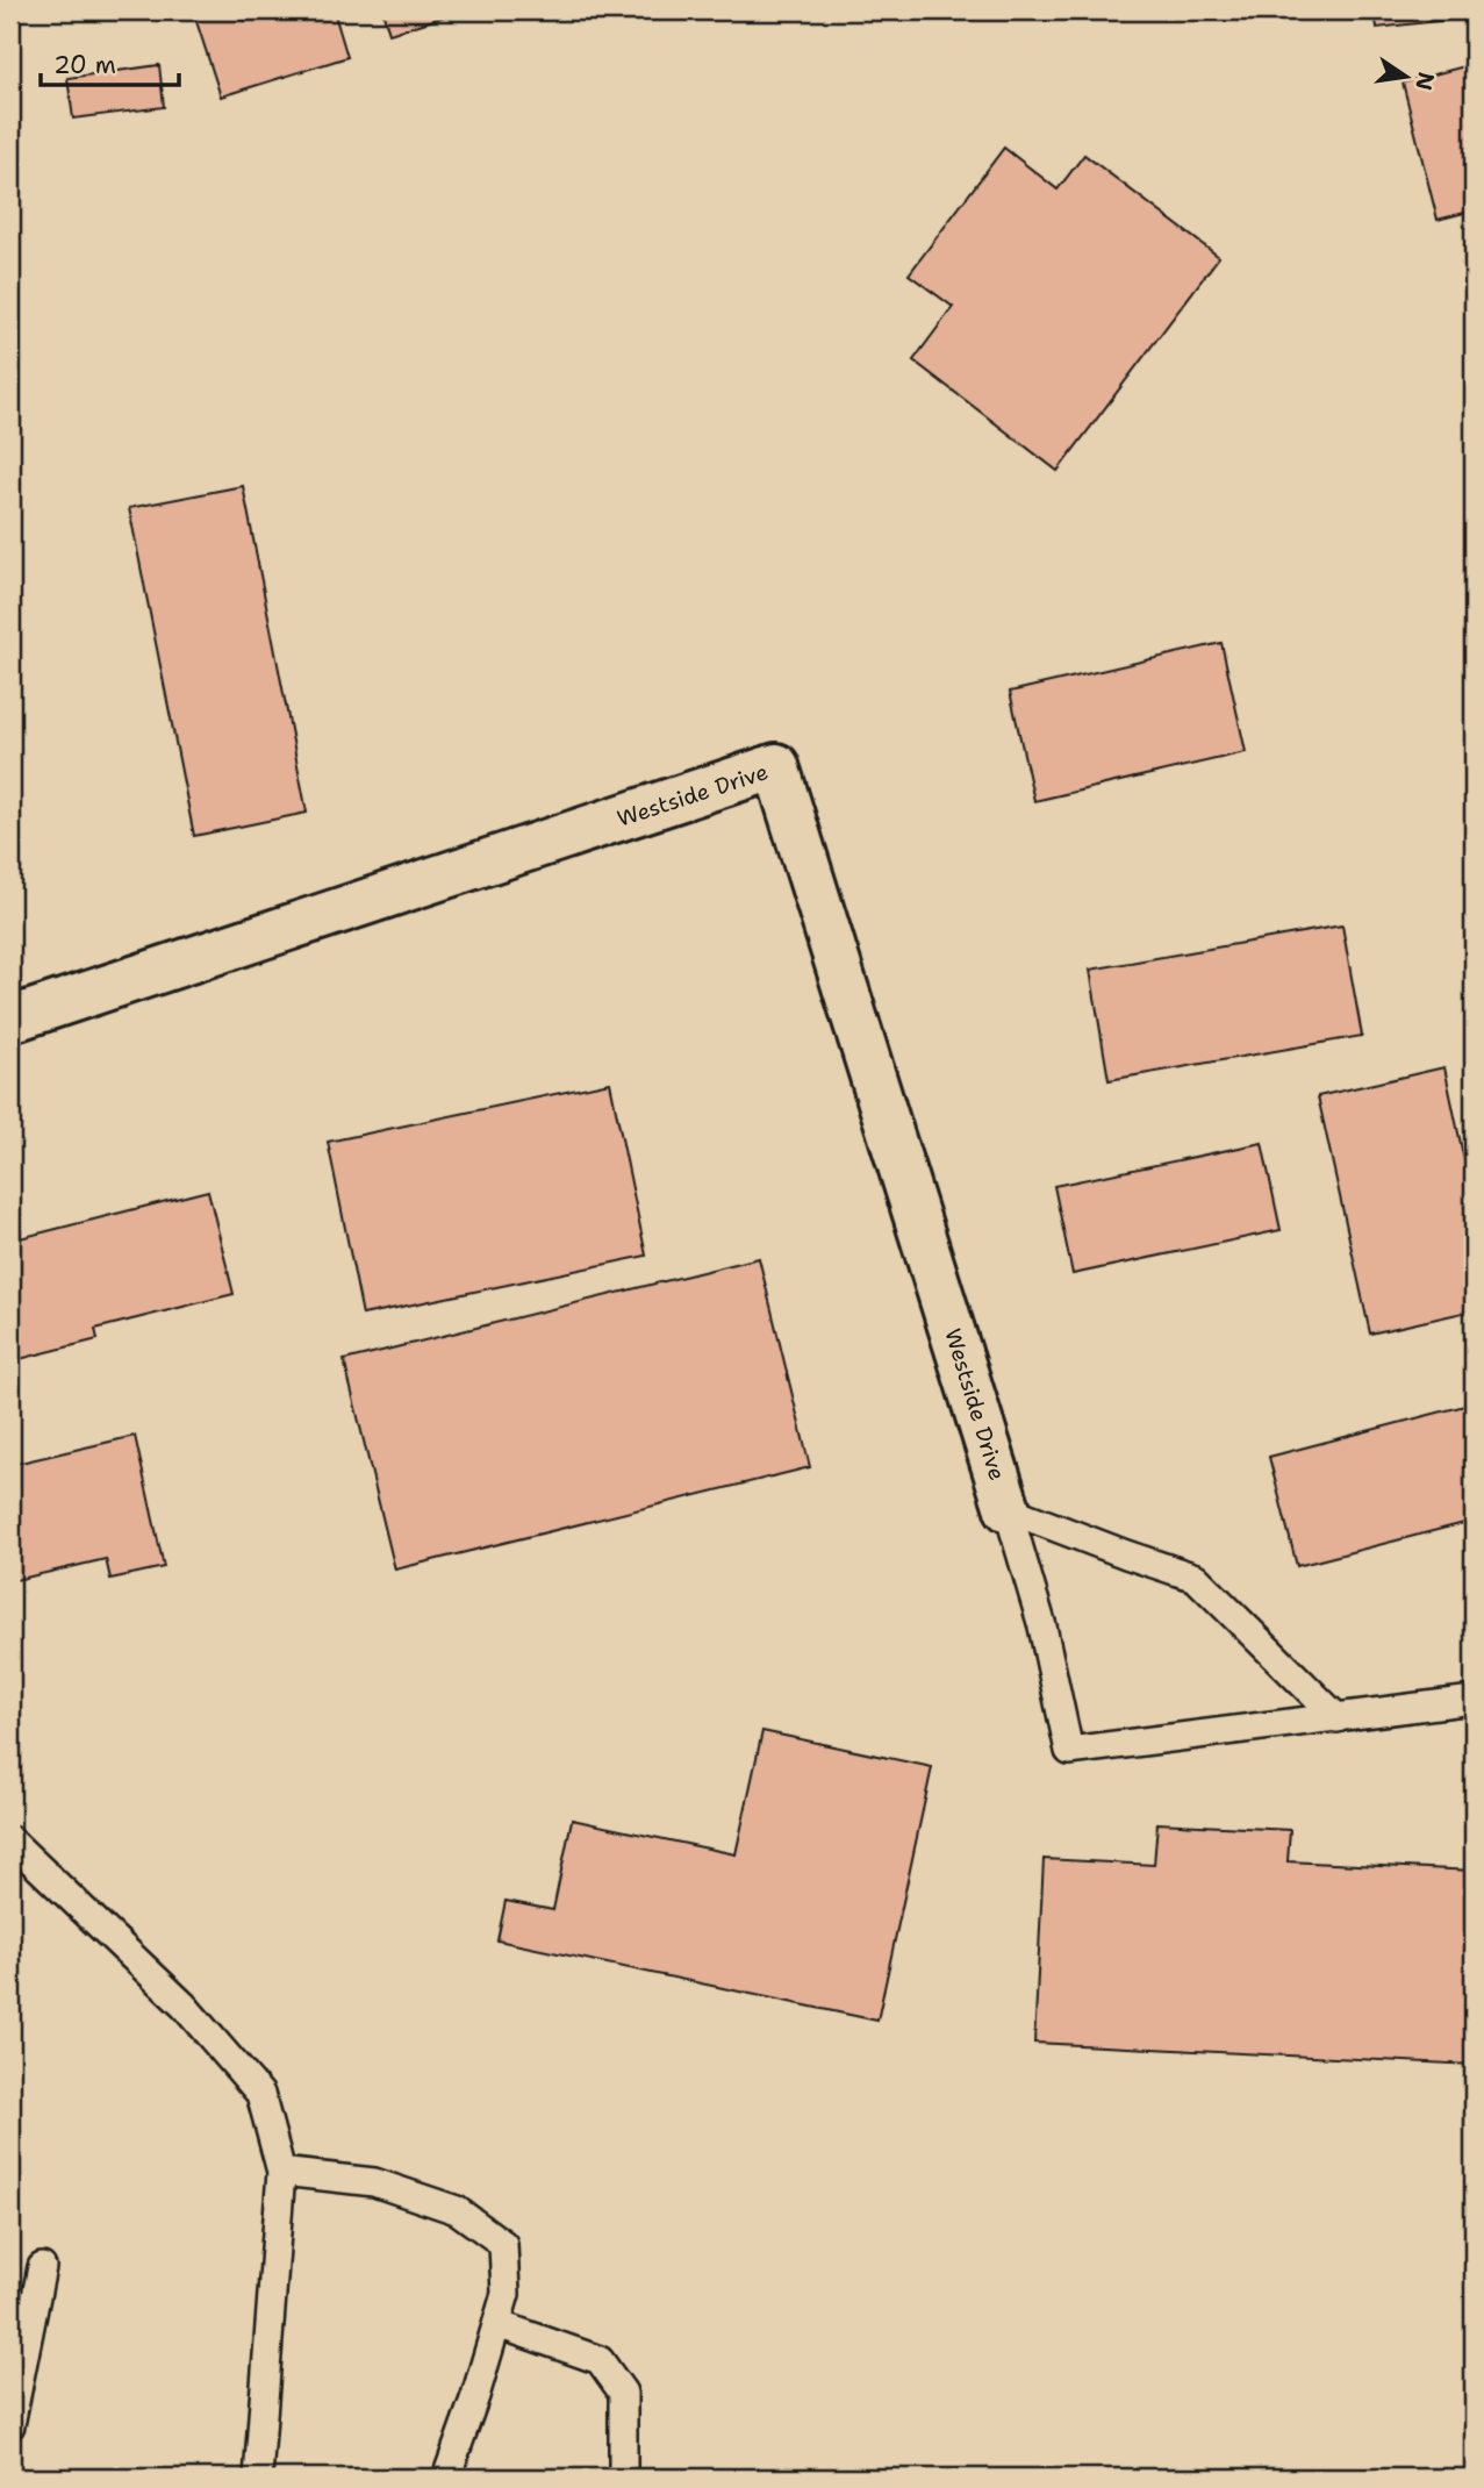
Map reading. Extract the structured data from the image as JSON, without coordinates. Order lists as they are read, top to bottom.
{
  "streets": {
    "street": ["Westside Drive"]
  },
  "scale_bar": "20 m",
  "north": "right"
}
